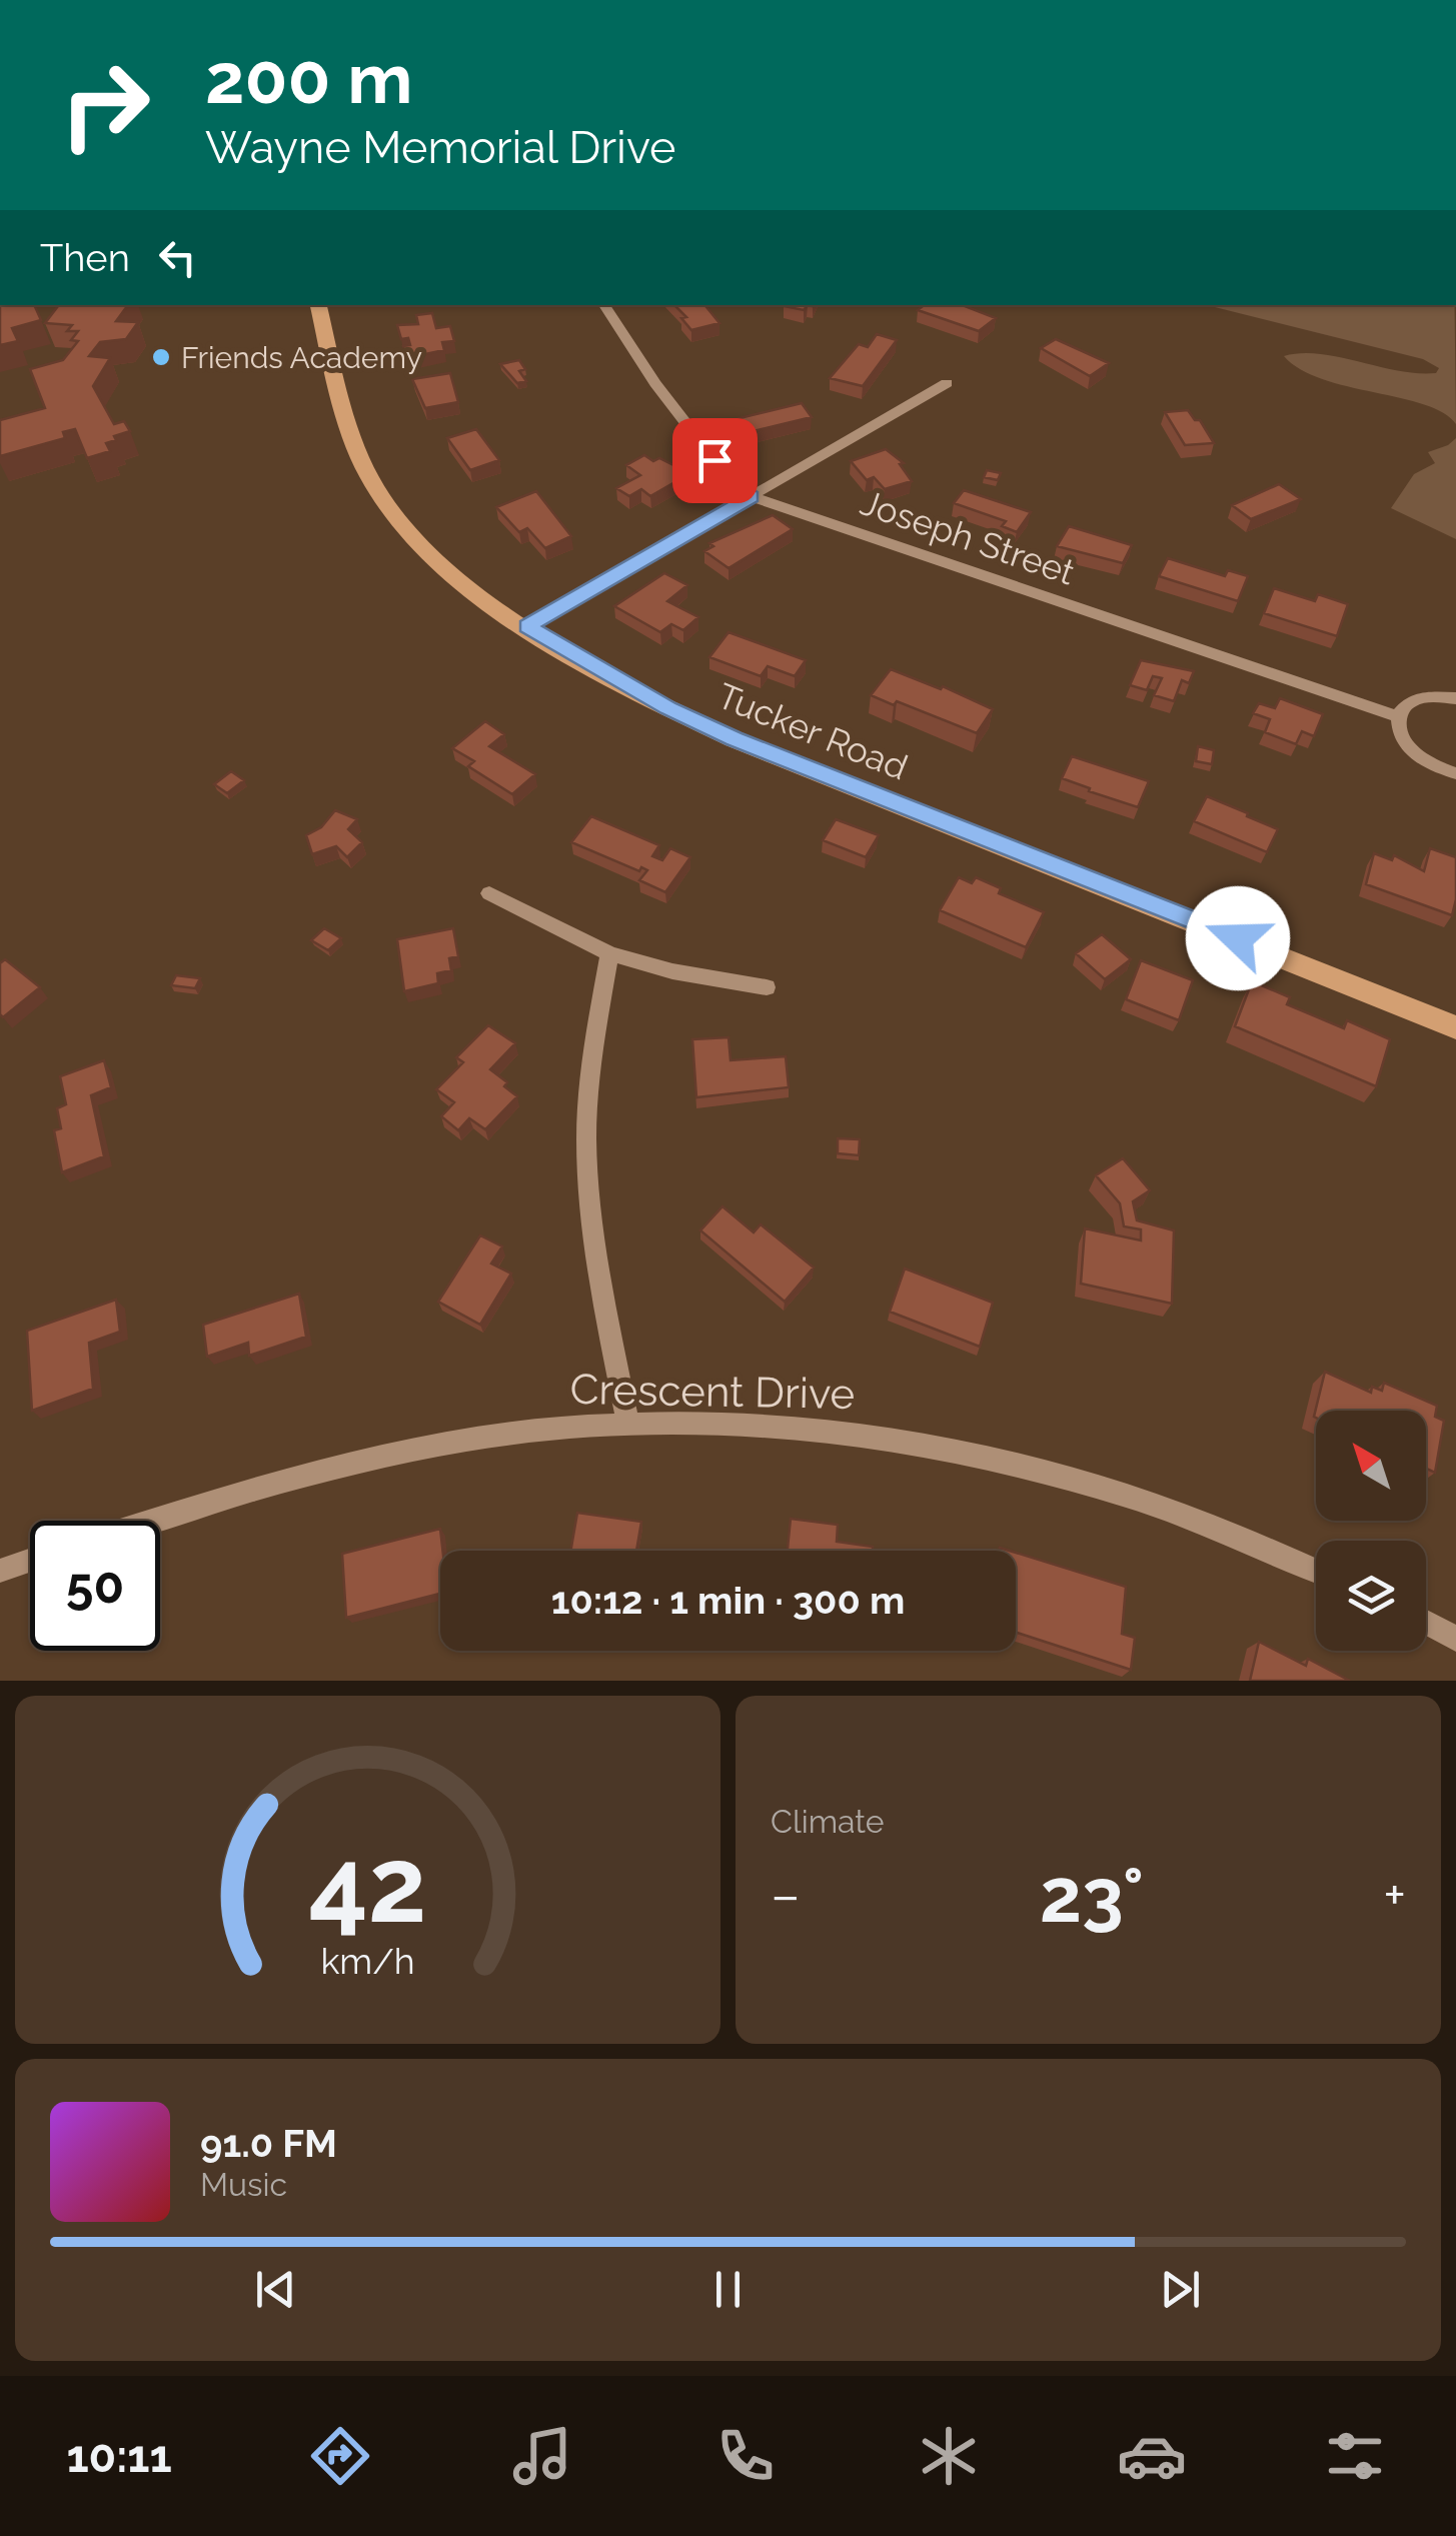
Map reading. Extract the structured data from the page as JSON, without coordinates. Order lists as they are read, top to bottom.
{
  "streets": {
    "main road": ["Tucker Road"],
    "street": ["Joseph Street", "Crescent Drive"]
  },
  "places": ["Friends Academy"],
  "north": "top left",
  "page": {
    "turn": ["200 m", "Wayne Memorial Drive"],
    "then": "Then",
    "limit": "50",
    "trip": "10:12 · 1 min · 300 m",
    "tile": "Climate",
    "heat": ["−", "23°", "+"],
    "song": ["91.0 FM", "Music"],
    "tabs": "10:11",
    "gauge": ["42", "km/h"]
  }
}
